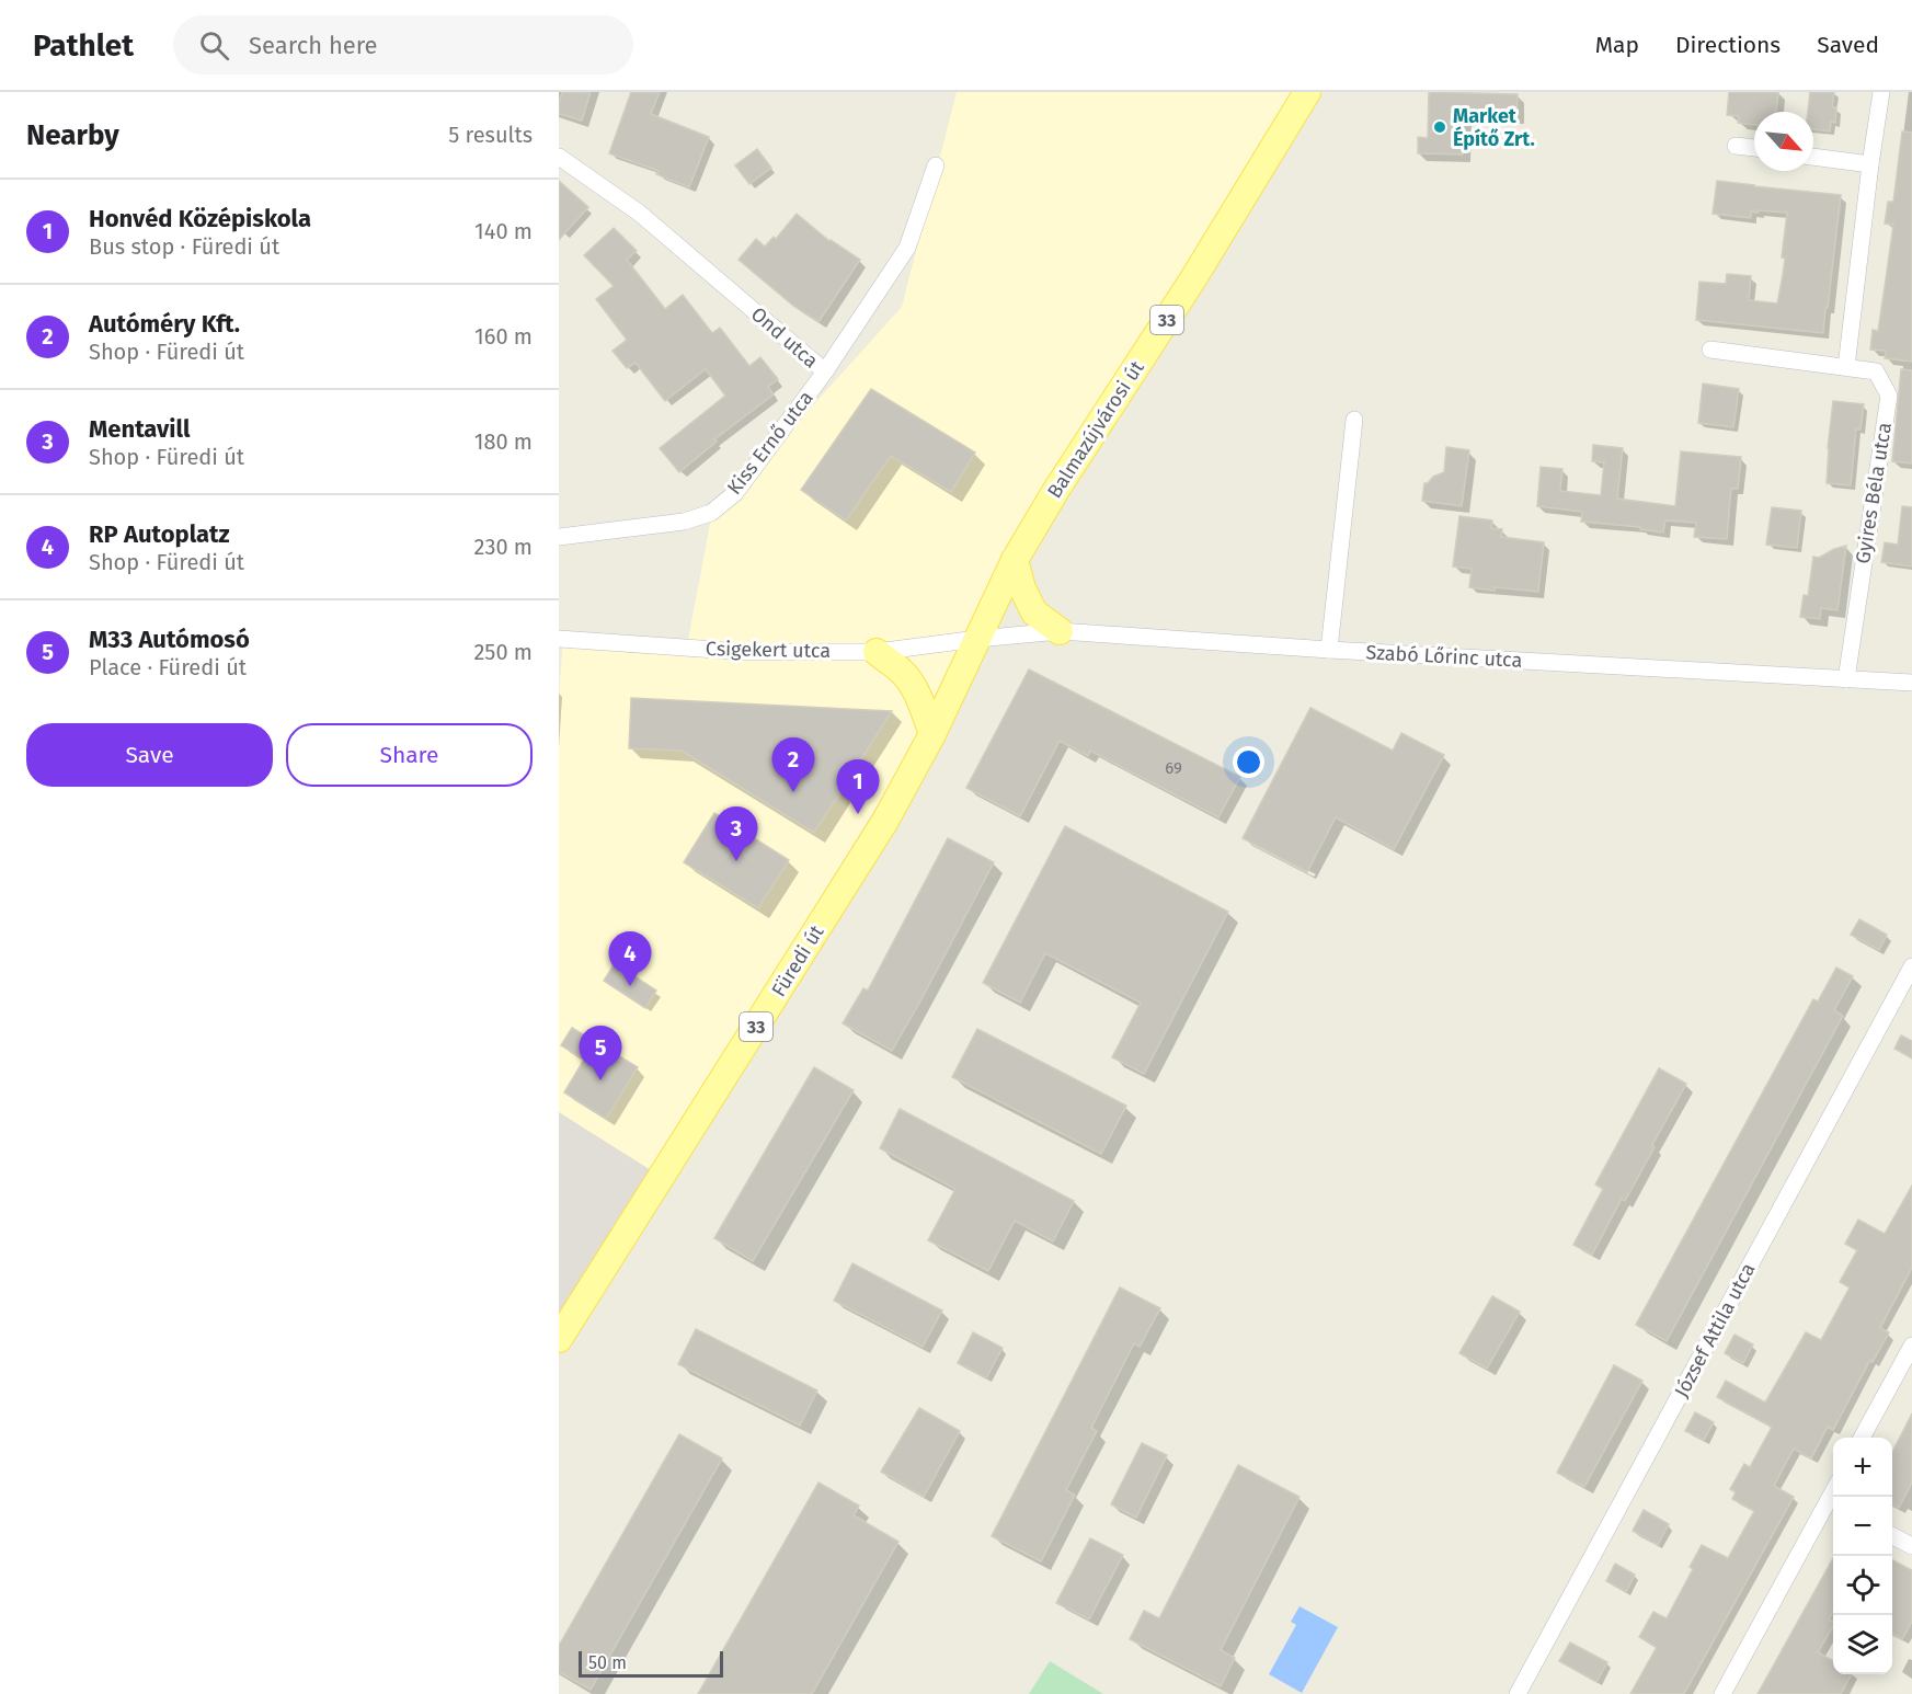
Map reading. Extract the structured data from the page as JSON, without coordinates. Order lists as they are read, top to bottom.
{
  "streets": {
    "main road": ["33", "Balmazújvárosi út", "Füredi út"],
    "street": [
      "Ond utca",
      "Kiss Ernő utca",
      "Gyires Béla utca",
      "Csigekert utca",
      "Szabó Lőrinc utca",
      "József Attila utca"
    ]
  },
  "crossings": [
    ["Ond utca", "Kiss Ernő utca"],
    ["Balmazújvárosi út", "Csigekert utca"],
    ["Balmazújvárosi út", "Szabó Lőrinc utca"],
    ["Balmazújvárosi út", "Füredi út"],
    ["Gyires Béla utca", "Szabó Lőrinc utca"],
    ["Csigekert utca", "Szabó Lőrinc utca"],
    ["Csigekert utca", "Füredi út"],
    ["Szabó Lőrinc utca", "Füredi út"]
  ],
  "places": ["Market Építő Zrt."],
  "house_numbers": ["69"],
  "scale_bar": "50 m",
  "north": "bottom right",
  "page": {
    "header": "Pathlet",
    "search": "Search here",
    "nav": ["Map", "Directions", "Saved"],
    "heading": ["Nearby", "5 results"],
    "list": [
      {
        "mark": "1",
        "name": "Honvéd Középiskola",
        "note": "Bus stop · Füredi út",
        "value": "140 m"
      },
      {
        "mark": "2",
        "name": "Autóméry Kft.",
        "note": "Shop · Füredi út",
        "value": "160 m"
      },
      {
        "mark": "3",
        "name": "Mentavill",
        "note": "Shop · Füredi út",
        "value": "180 m"
      },
      {
        "mark": "4",
        "name": "RP Autoplatz",
        "note": "Shop · Füredi út",
        "value": "230 m"
      },
      {
        "mark": "5",
        "name": "M33 Autómosó",
        "note": "Place · Füredi út",
        "value": "250 m"
      }
    ],
    "buttons": ["Save", "Share"],
    "pins": [
      "2",
      "1",
      "3",
      "4",
      "5"
    ],
    "map_buttons": ["+", "−"],
    "scale": "50 m"
  }
}
